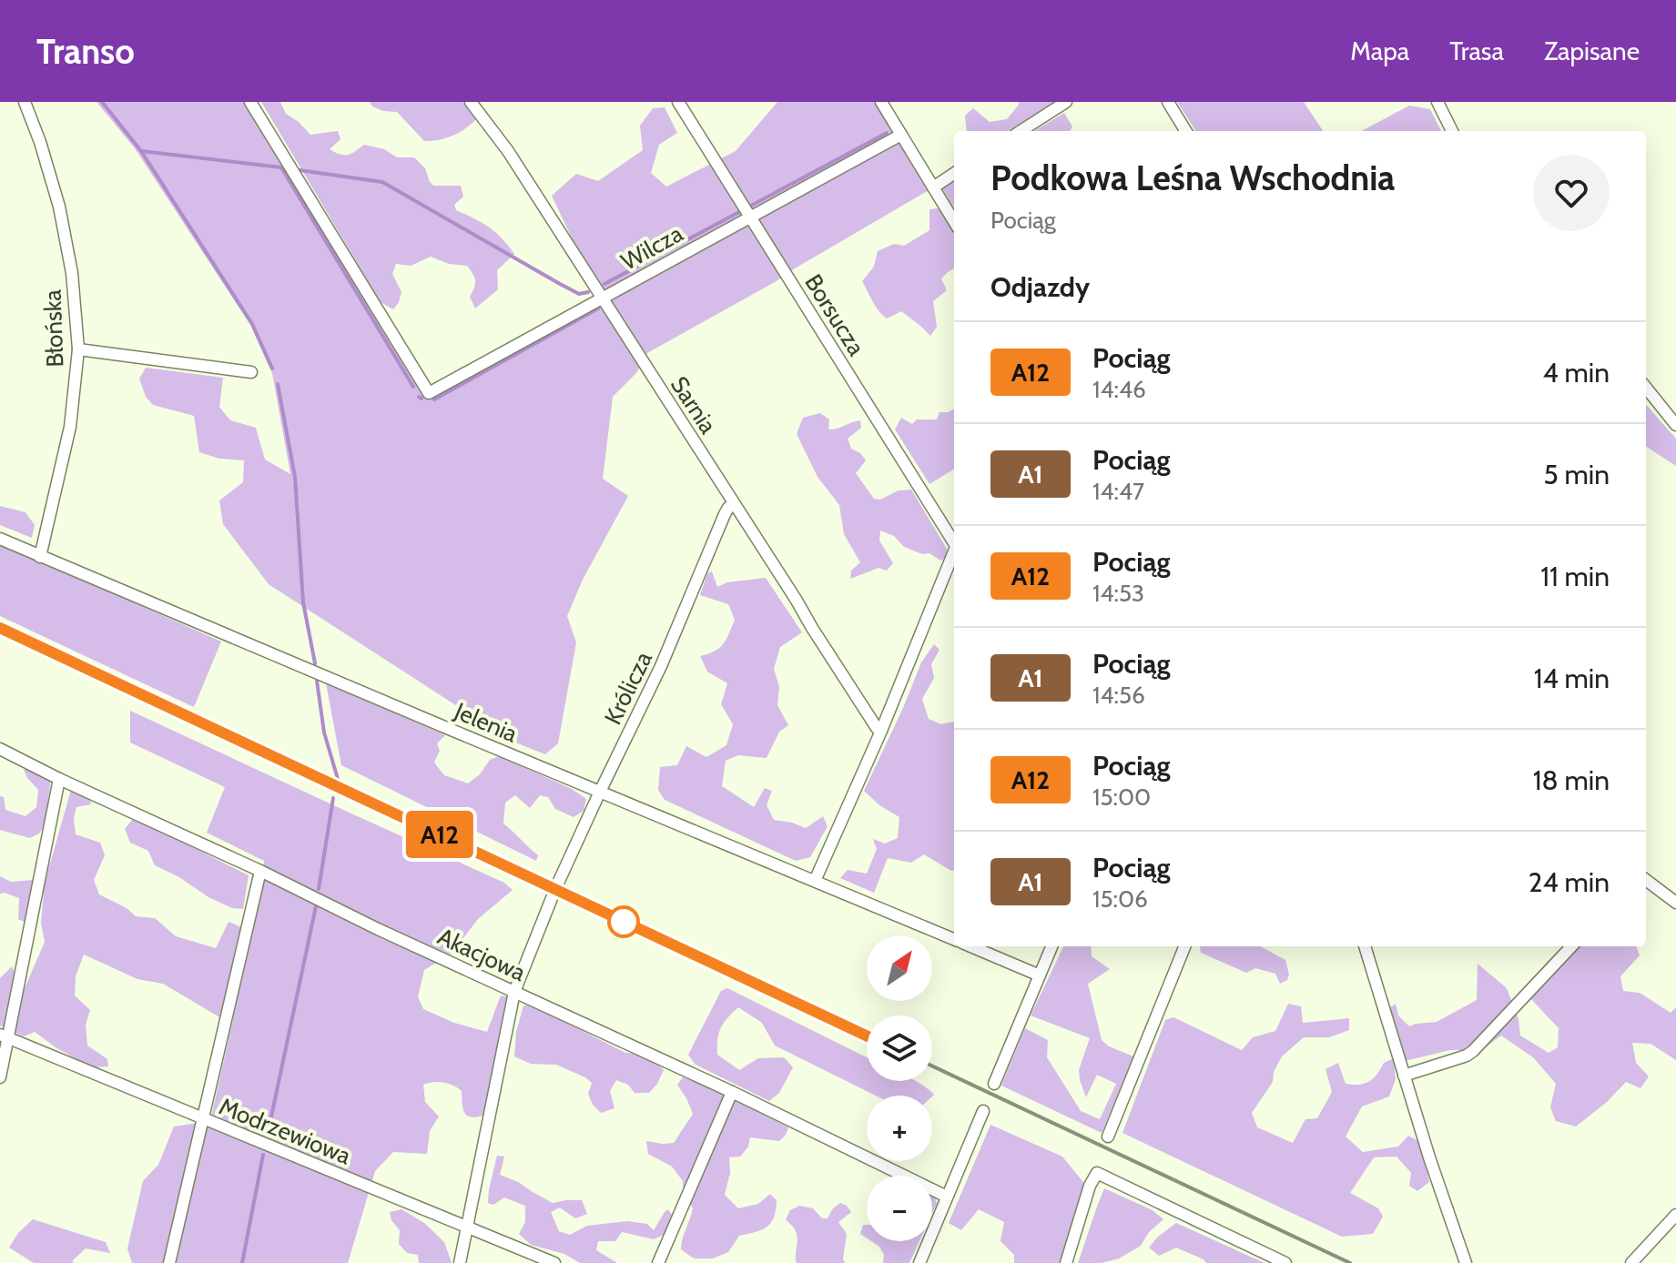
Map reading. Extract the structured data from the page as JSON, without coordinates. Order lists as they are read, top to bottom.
{
  "streets": {
    "street": [
      "Wilcza",
      "Borsucza",
      "Błońska",
      "Sarnia",
      "Królicza",
      "Jelenia",
      "Akacjowa",
      "Modrzewiowa"
    ]
  },
  "crossings": [
    ["Wilcza", "Borsucza"],
    ["Wilcza", "Sarnia"],
    ["Błońska", "Jelenia"],
    ["Sarnia", "Królicza"],
    ["Królicza", "Jelenia"],
    ["Królicza", "Akacjowa"],
    ["Królicza", "Modrzewiowa"]
  ],
  "north": "top right",
  "page": {
    "header": "Transo",
    "nav": ["Mapa", "Trasa", "Zapisane"],
    "on_map": "A12",
    "heading": [
      ["Podkowa Leśna Wschodnia", "Pociąg"],
      "Odjazdy"
    ],
    "list": [
      {
        "mark": "A12",
        "name": "Pociąg",
        "note": "14:46",
        "value": "4 min"
      },
      {
        "mark": "A1",
        "name": "Pociąg",
        "note": "14:47",
        "value": "5 min"
      },
      {
        "mark": "A12",
        "name": "Pociąg",
        "note": "14:53",
        "value": "11 min"
      },
      {
        "mark": "A1",
        "name": "Pociąg",
        "note": "14:56",
        "value": "14 min"
      },
      {
        "mark": "A12",
        "name": "Pociąg",
        "note": "15:00",
        "value": "18 min"
      },
      {
        "mark": "A1",
        "name": "Pociąg",
        "note": "15:06",
        "value": "24 min"
      }
    ],
    "map_buttons": ["+", "−"]
  }
}
